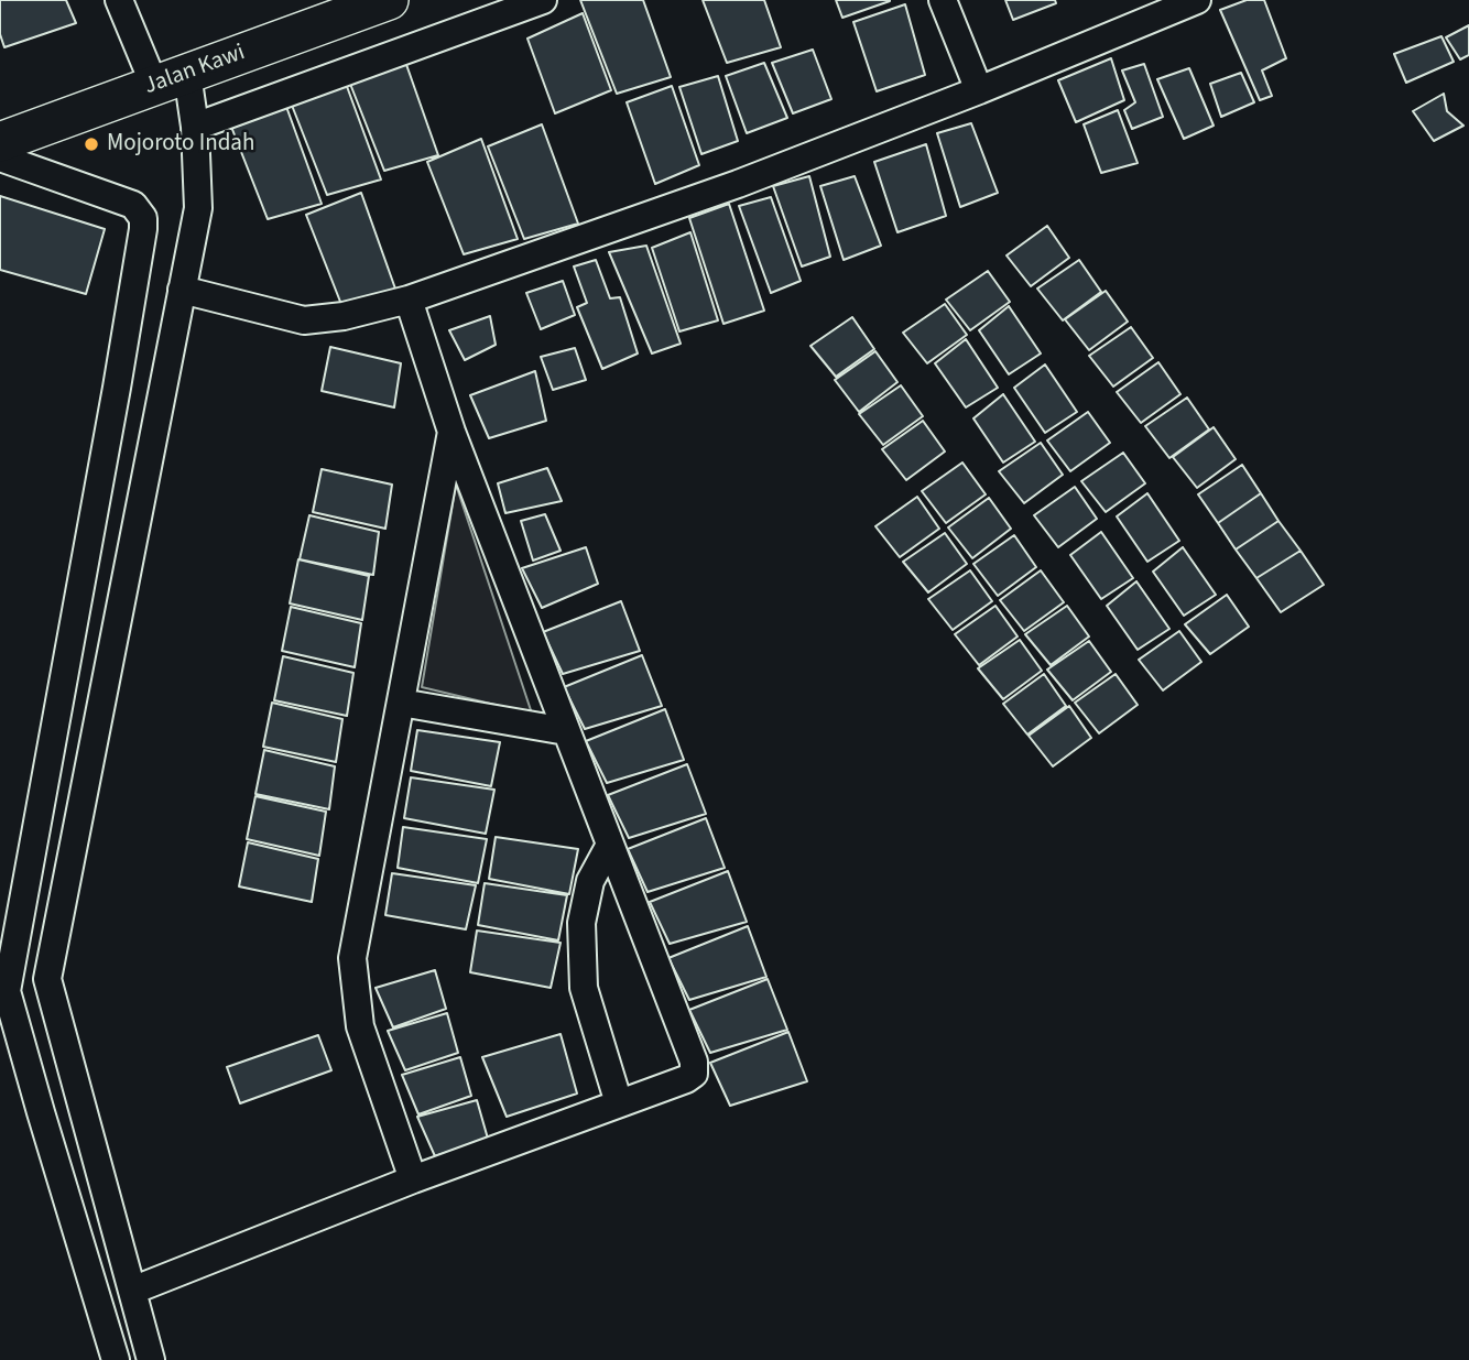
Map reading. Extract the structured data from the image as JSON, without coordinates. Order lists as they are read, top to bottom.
{
  "streets": {
    "main road": ["Jalan Kawi"]
  },
  "places": ["Mojoroto Indah"]
}
